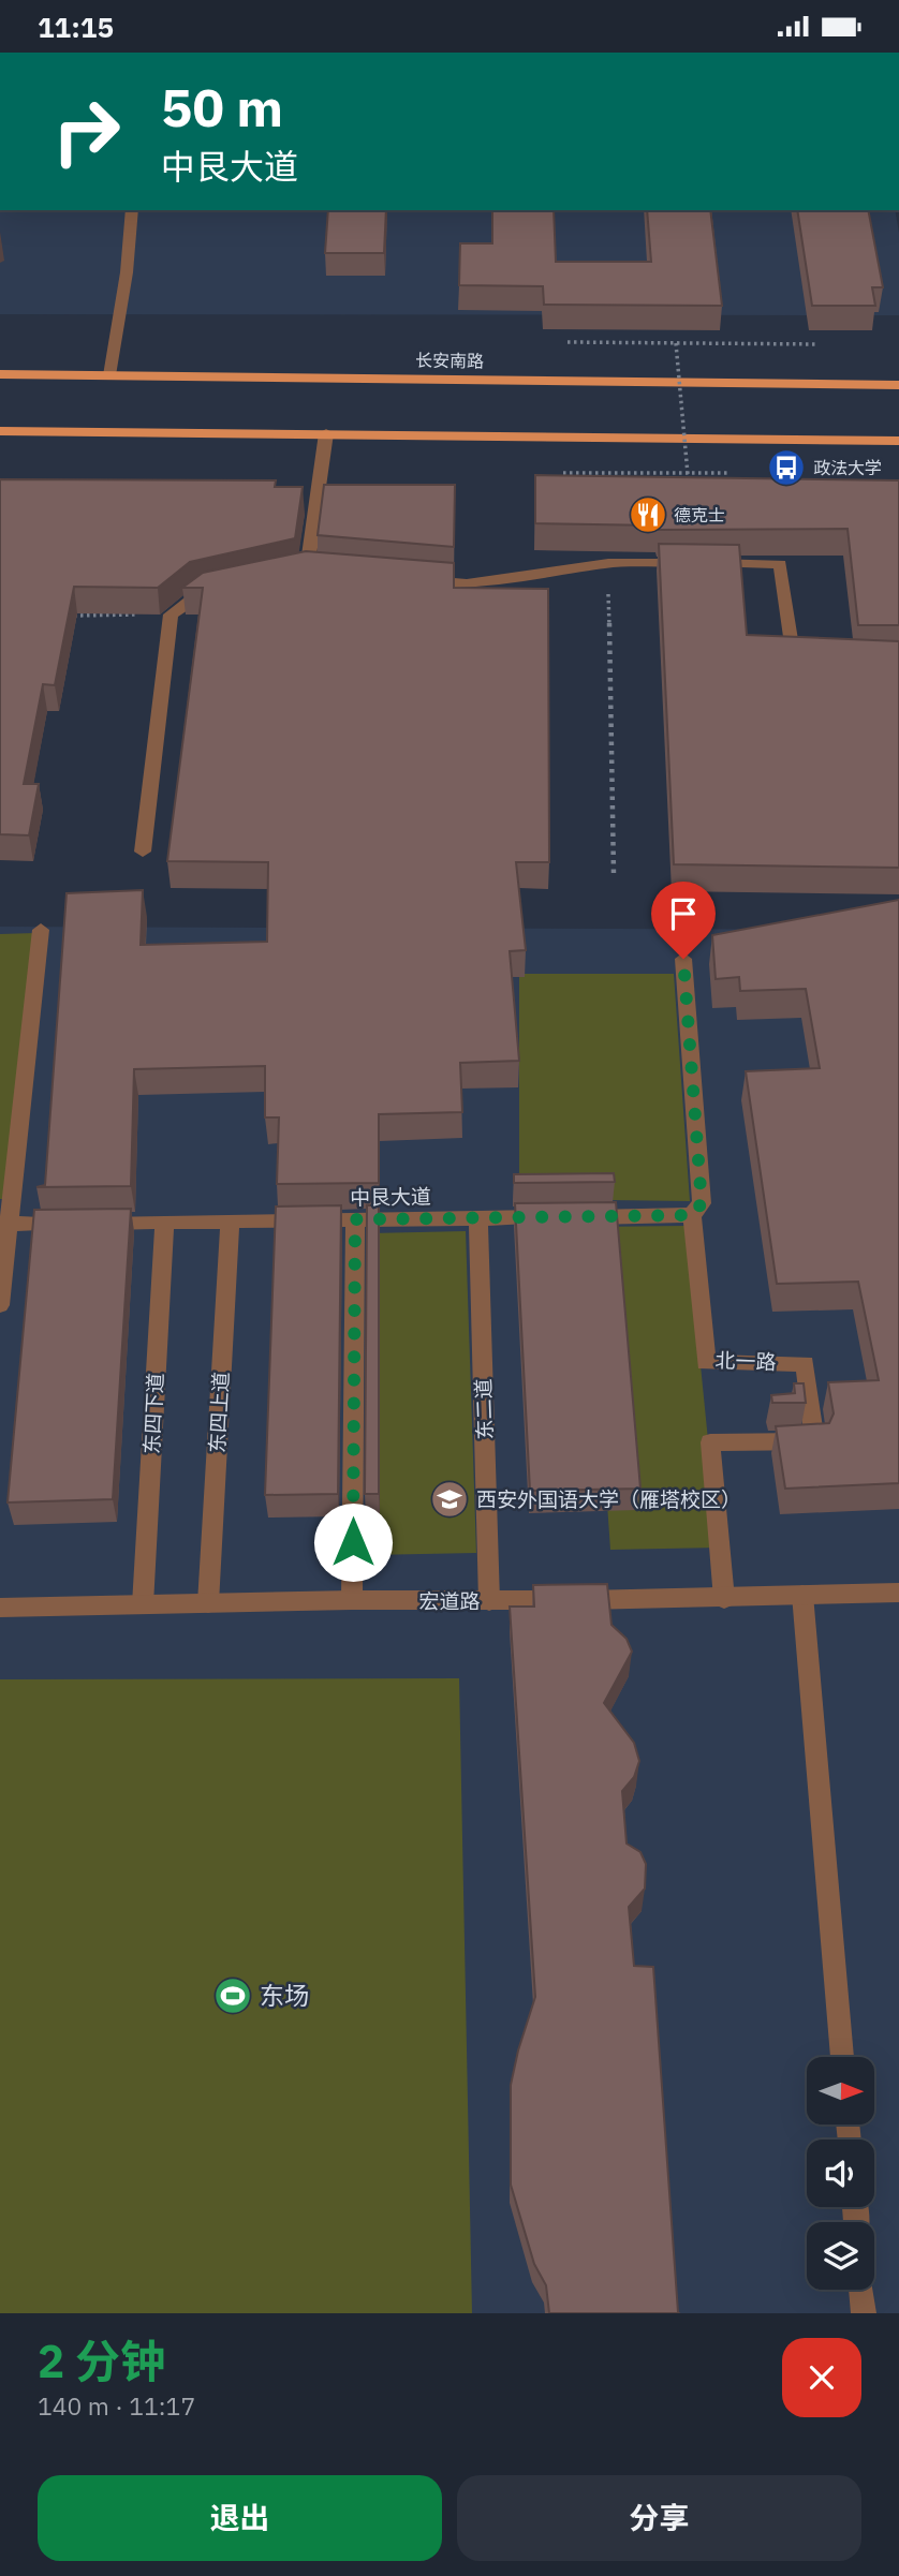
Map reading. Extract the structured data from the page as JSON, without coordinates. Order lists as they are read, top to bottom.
{
  "streets": {
    "main road": ["长安南路"],
    "street": [
      "中艮大道",
      "北一路",
      "东二道",
      "东四上道",
      "东四下道",
      "宏道路"
    ]
  },
  "crossings": [
    ["中艮大道", "北一路"],
    ["中艮大道", "东二道"],
    ["中艮大道", "东四上道"],
    ["中艮大道", "东四下道"],
    ["北一路", "宏道路"],
    ["东二道", "宏道路"],
    ["东四上道", "宏道路"],
    ["东四下道", "宏道路"]
  ],
  "places": {
    "bus stop": ["政法大学"],
    "restaurant": ["德克士"],
    "school or university": ["西安外国语大学（雁塔校区）"],
    "sports": ["东场"]
  },
  "north": "right",
  "page": {
    "status": "11:15",
    "turn": ["50 m", "中艮大道"],
    "heading": ["2 分钟", "140 m · 11:17"],
    "buttons": ["退出", "分享"]
  }
}
